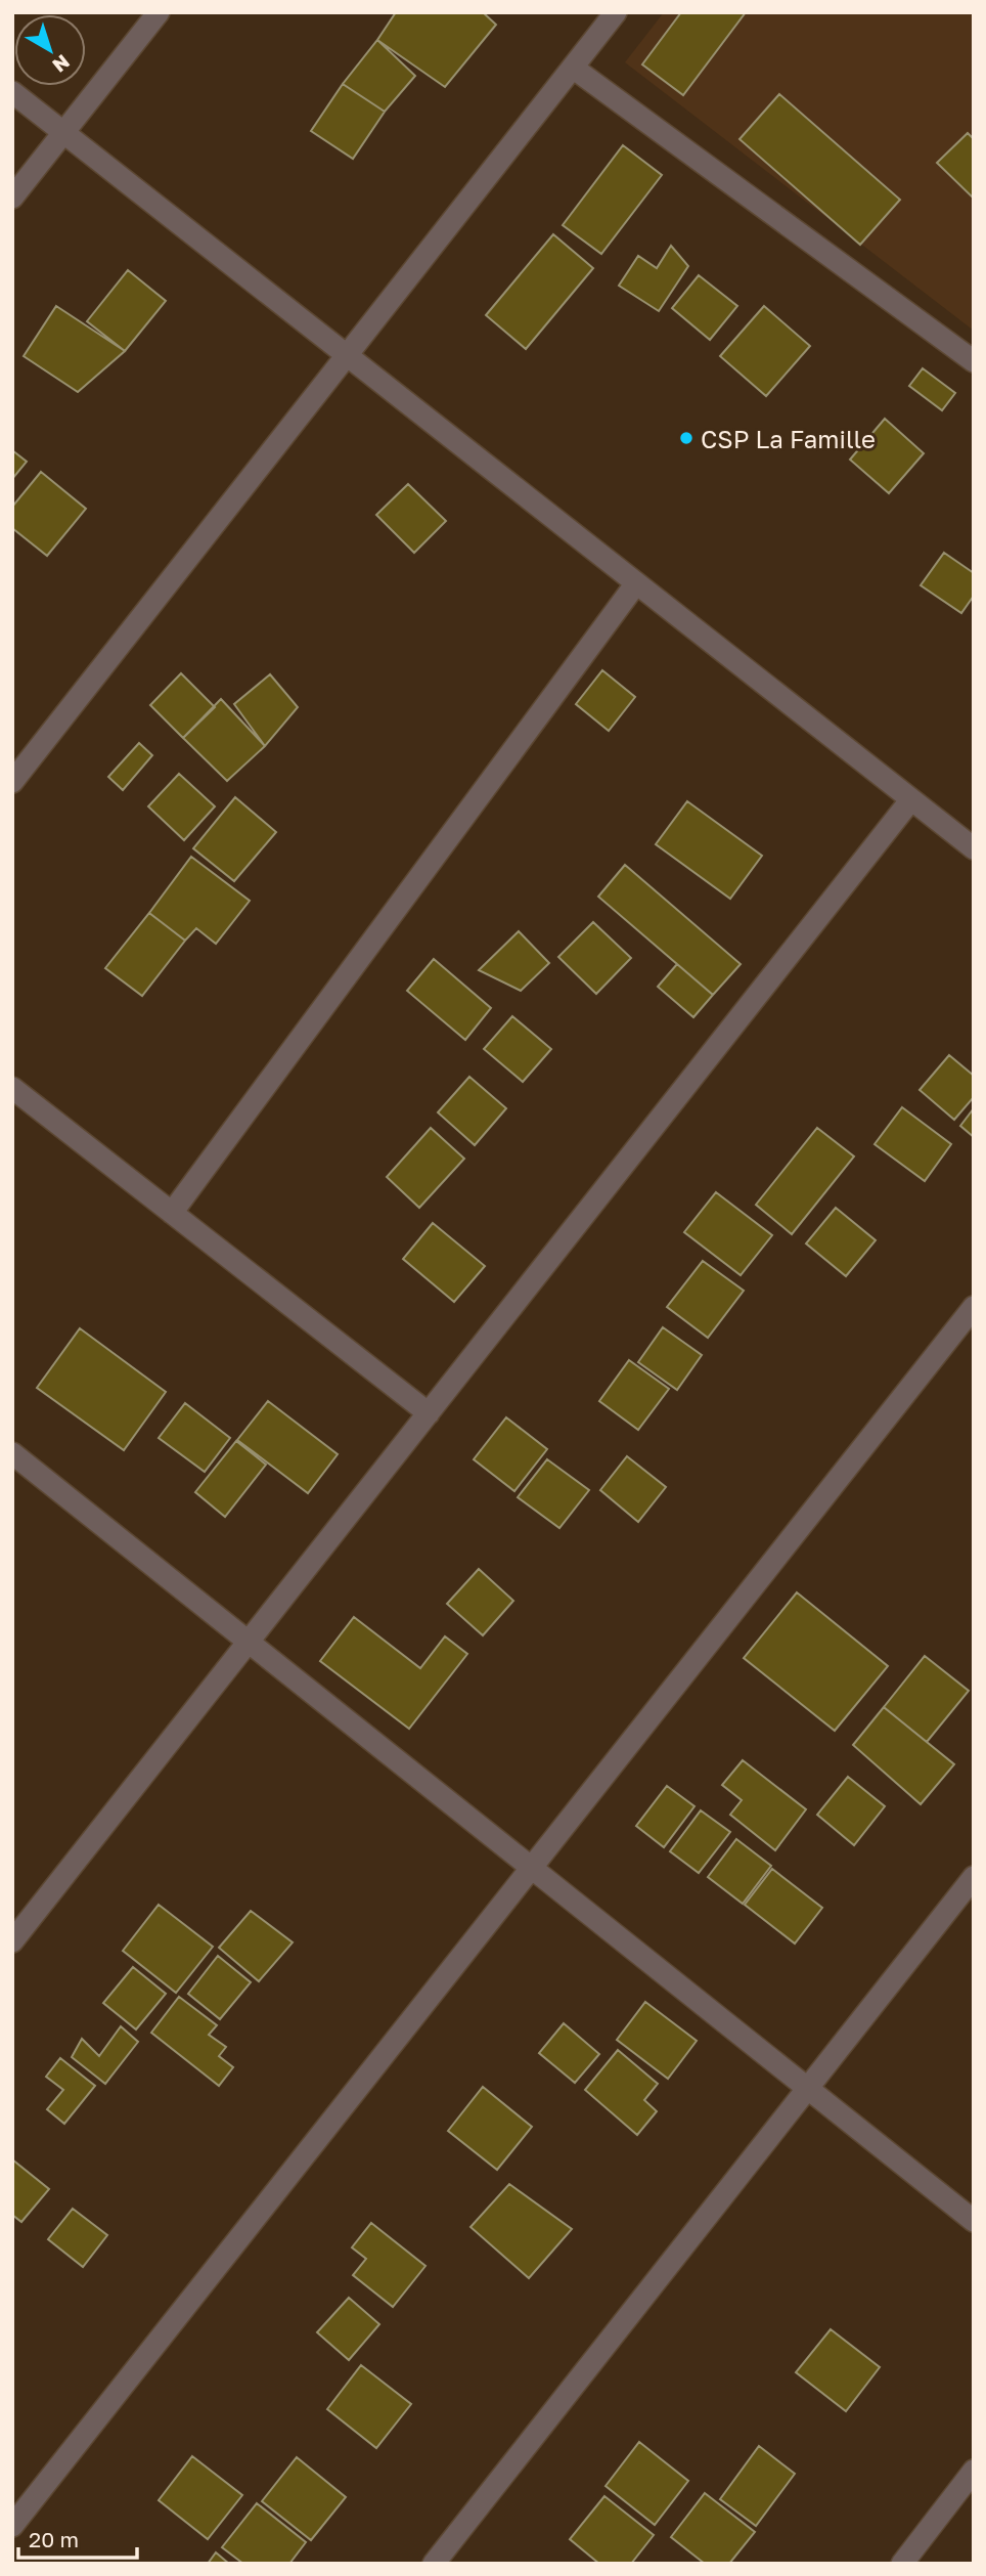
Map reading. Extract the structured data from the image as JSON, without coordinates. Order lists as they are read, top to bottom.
{
  "places": ["CSP La Famille"],
  "scale_bar": "20 m",
  "north": "bottom right"
}
